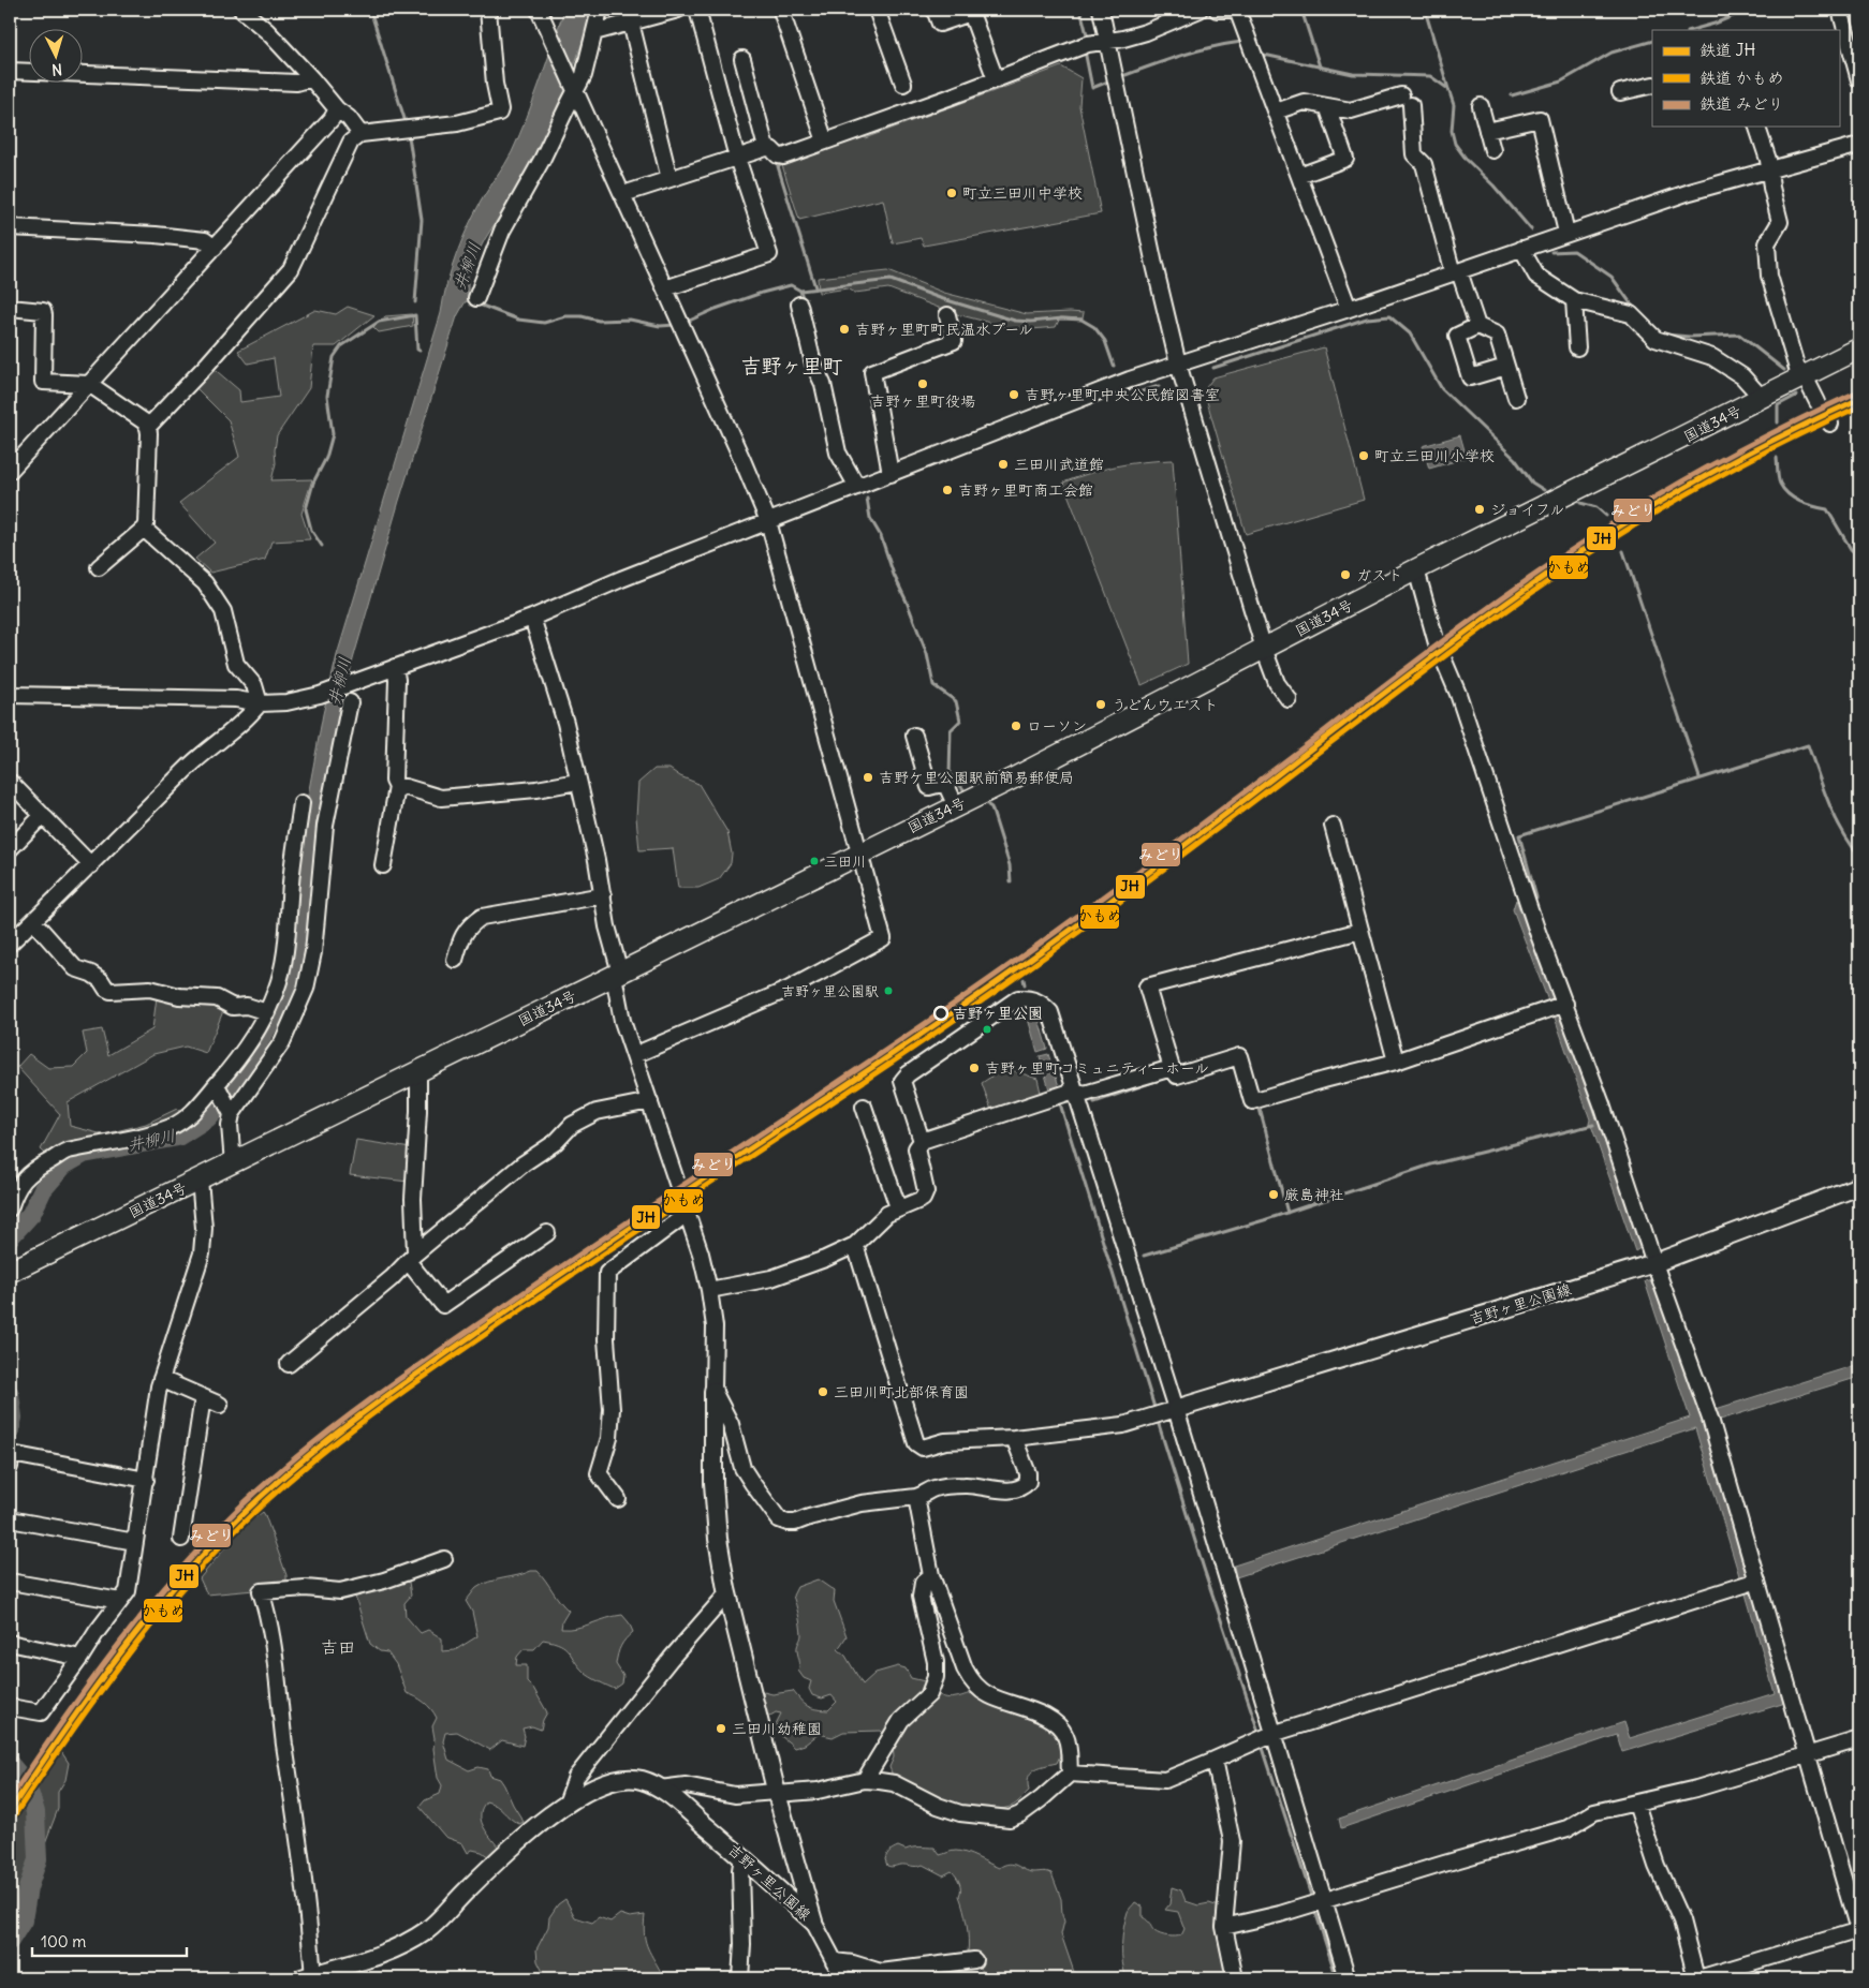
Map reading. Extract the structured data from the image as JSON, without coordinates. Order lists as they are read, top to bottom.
{
  "streets": {
    "highway": ["国道34号"],
    "main road": ["吉野ヶ里公園線"]
  },
  "districts": ["吉野ヶ里町", "吉田"],
  "water": ["井柳川"],
  "places": [
    "町立三田川中学校",
    "吉野ヶ里町町民温水プール",
    "吉野ヶ里町役場",
    "吉野ヶ里町中央公民館図書室",
    "町立三田川小学校",
    "三田川武道館",
    "吉野ヶ里町商工会館",
    "ジョイフル",
    "ガスト",
    "うどんウエスト",
    "ローソン",
    "吉野ケ里公園駅前簡易郵便局",
    "三田川",
    "吉野ヶ里公園駅",
    "吉野ヶ里公園",
    "吉野ヶ里町コミュニティーホール",
    "厳島神社",
    "三田川町北部保育園",
    "三田川幼稚園"
  ],
  "lines": ["rail line みどり", "rail line JH", "rail line かもめ"],
  "legend": ["鉄道 JH", "鉄道 かもめ", "鉄道 みどり"],
  "scale_bar": "100 m",
  "north": "bottom"
}
